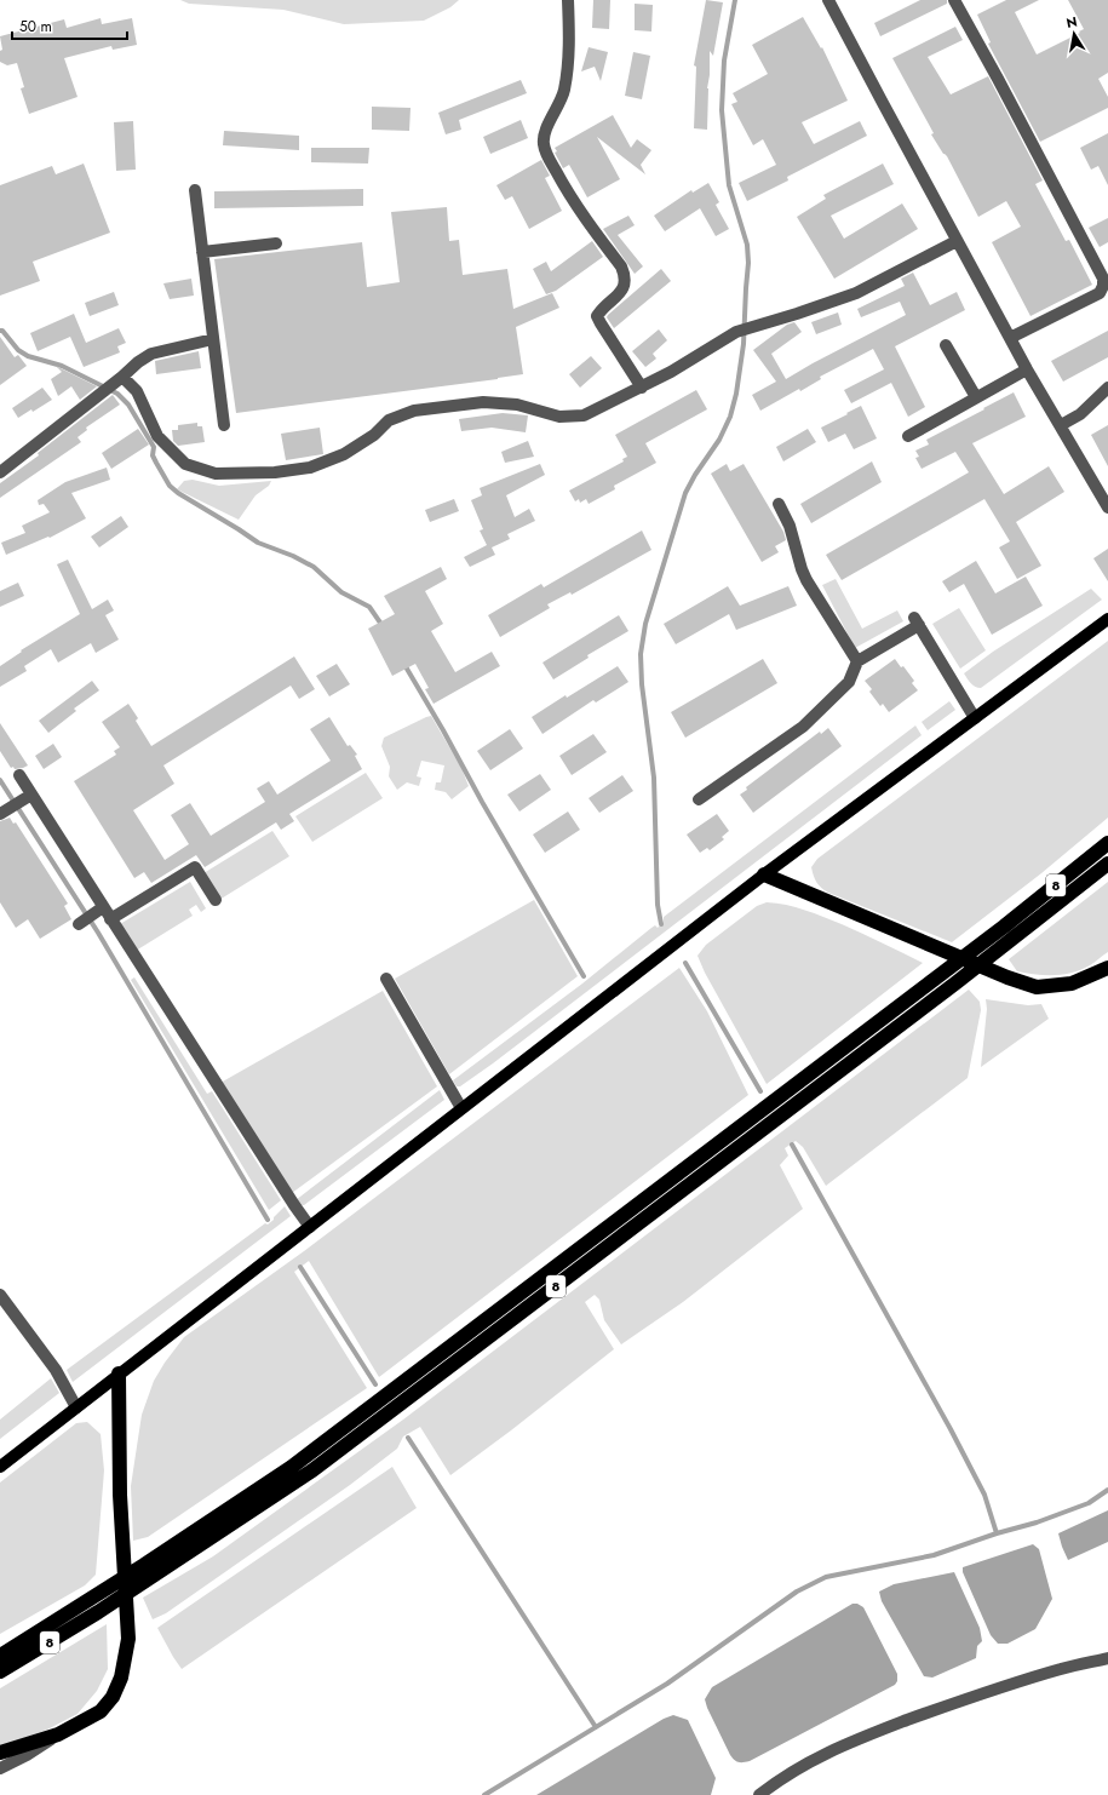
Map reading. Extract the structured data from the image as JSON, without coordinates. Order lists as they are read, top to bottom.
{
  "streets": {
    "highway": ["8"]
  },
  "scale_bar": "50 m",
  "north": "top"
}
